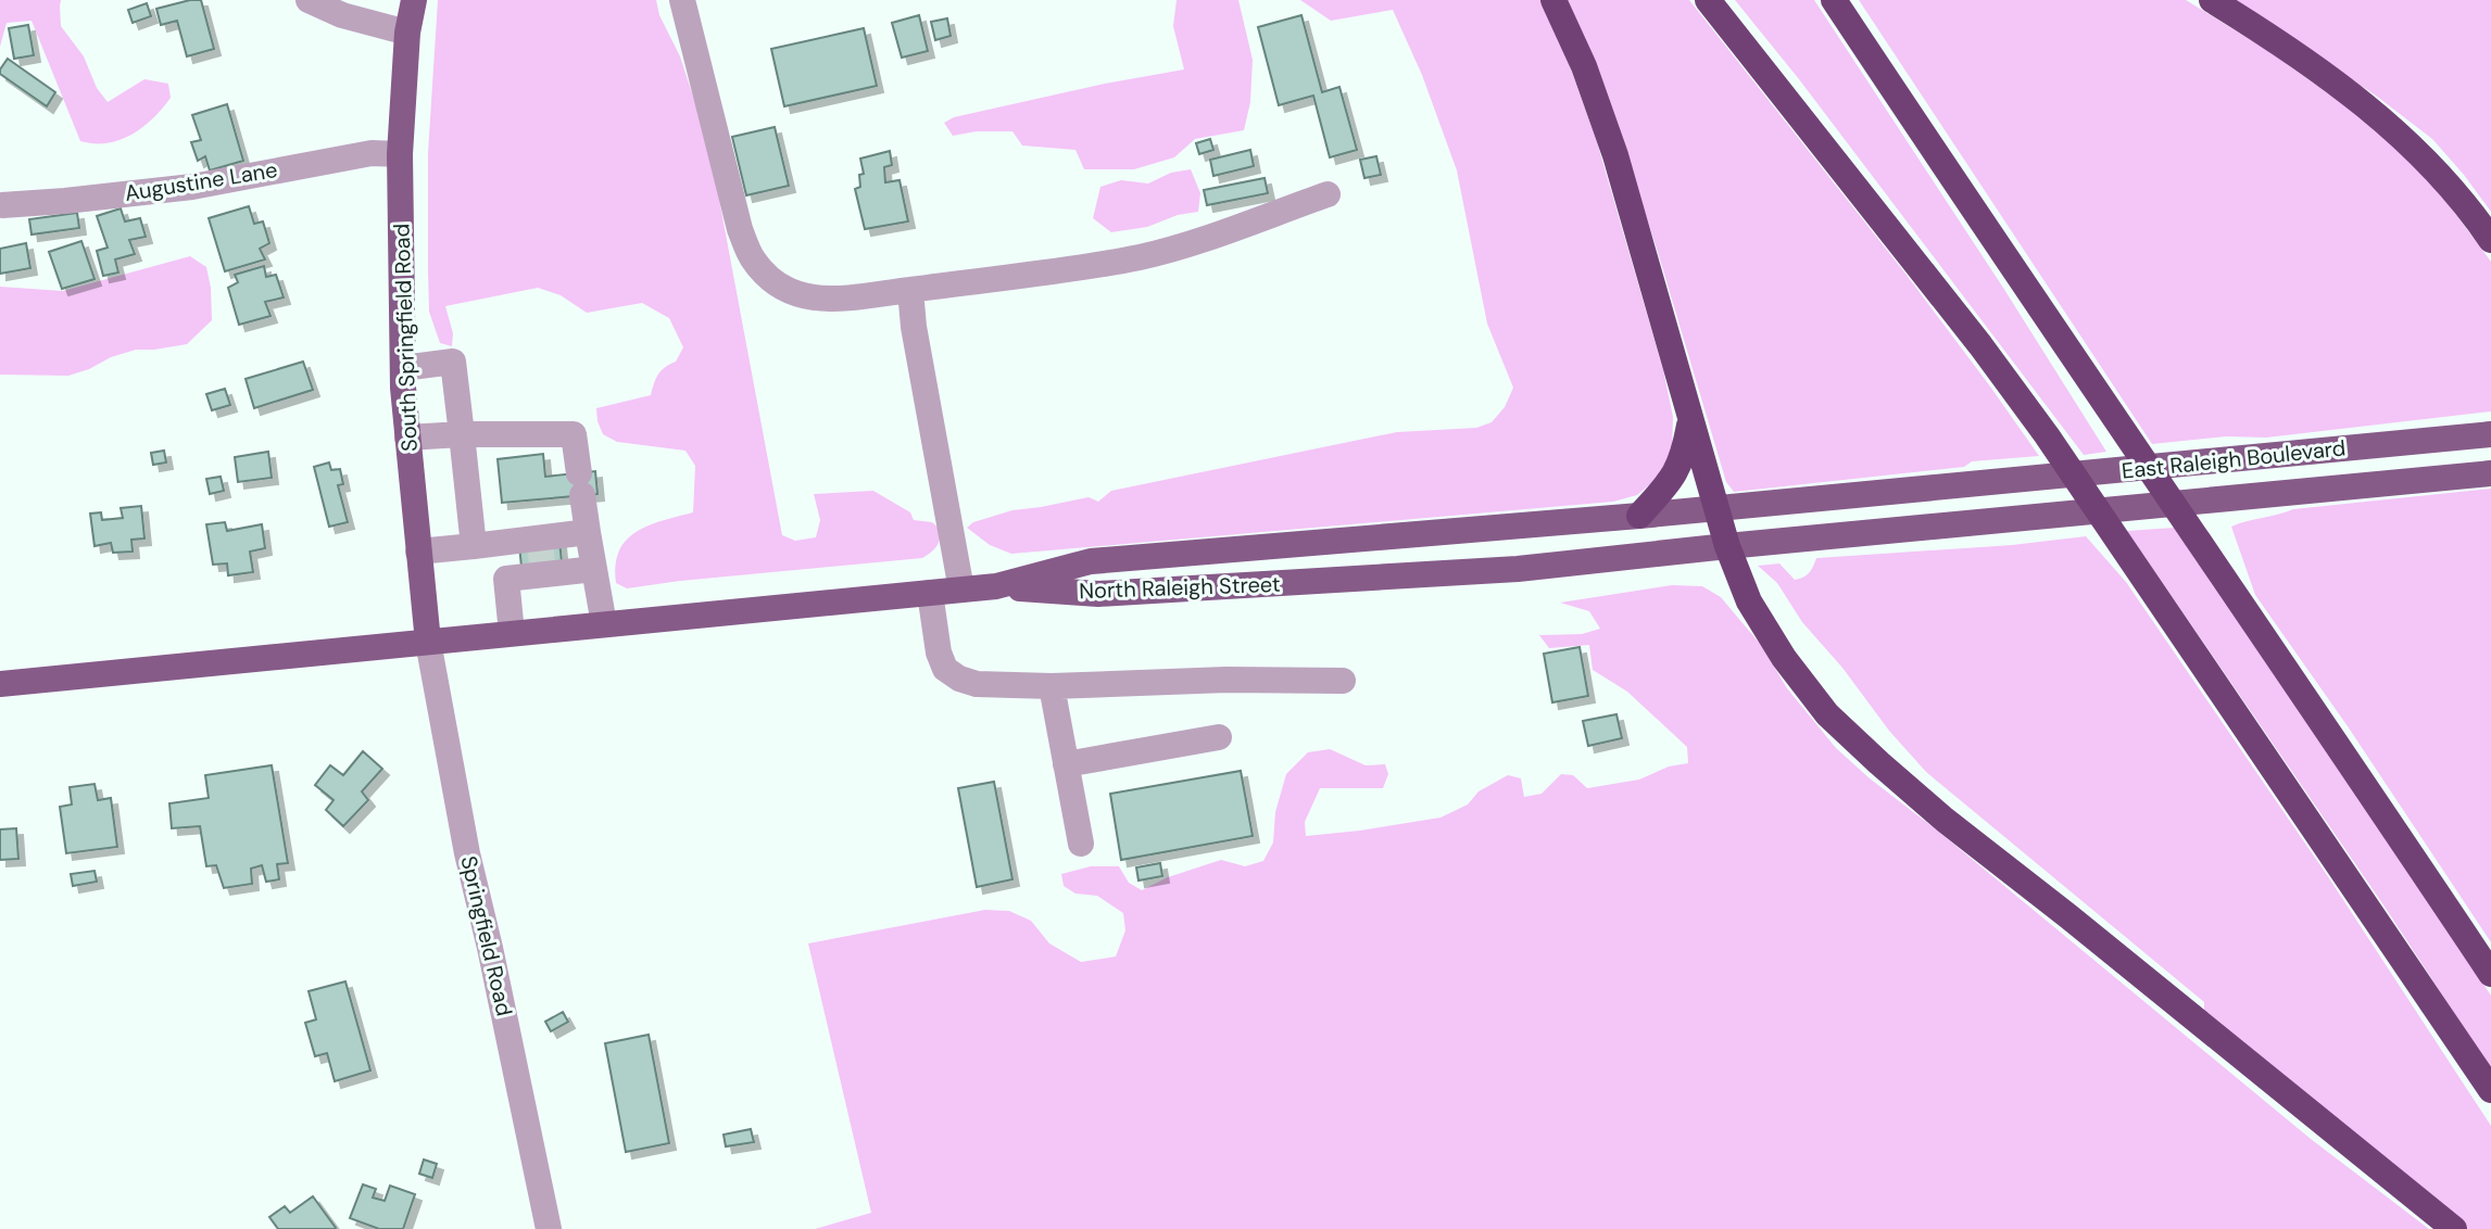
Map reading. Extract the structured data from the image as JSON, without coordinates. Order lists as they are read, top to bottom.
{
  "streets": {
    "main road": ["South Springfield Road", "East Raleigh Boulevard", "North Raleigh Street"],
    "street": ["Augustine Lane", "Springfield Road"]
  },
  "crossings": [
    ["Augustine Lane", "South Springfield Road"],
    ["South Springfield Road", "Springfield Road"],
    ["East Raleigh Boulevard", "North Raleigh Street"]
  ]
}
